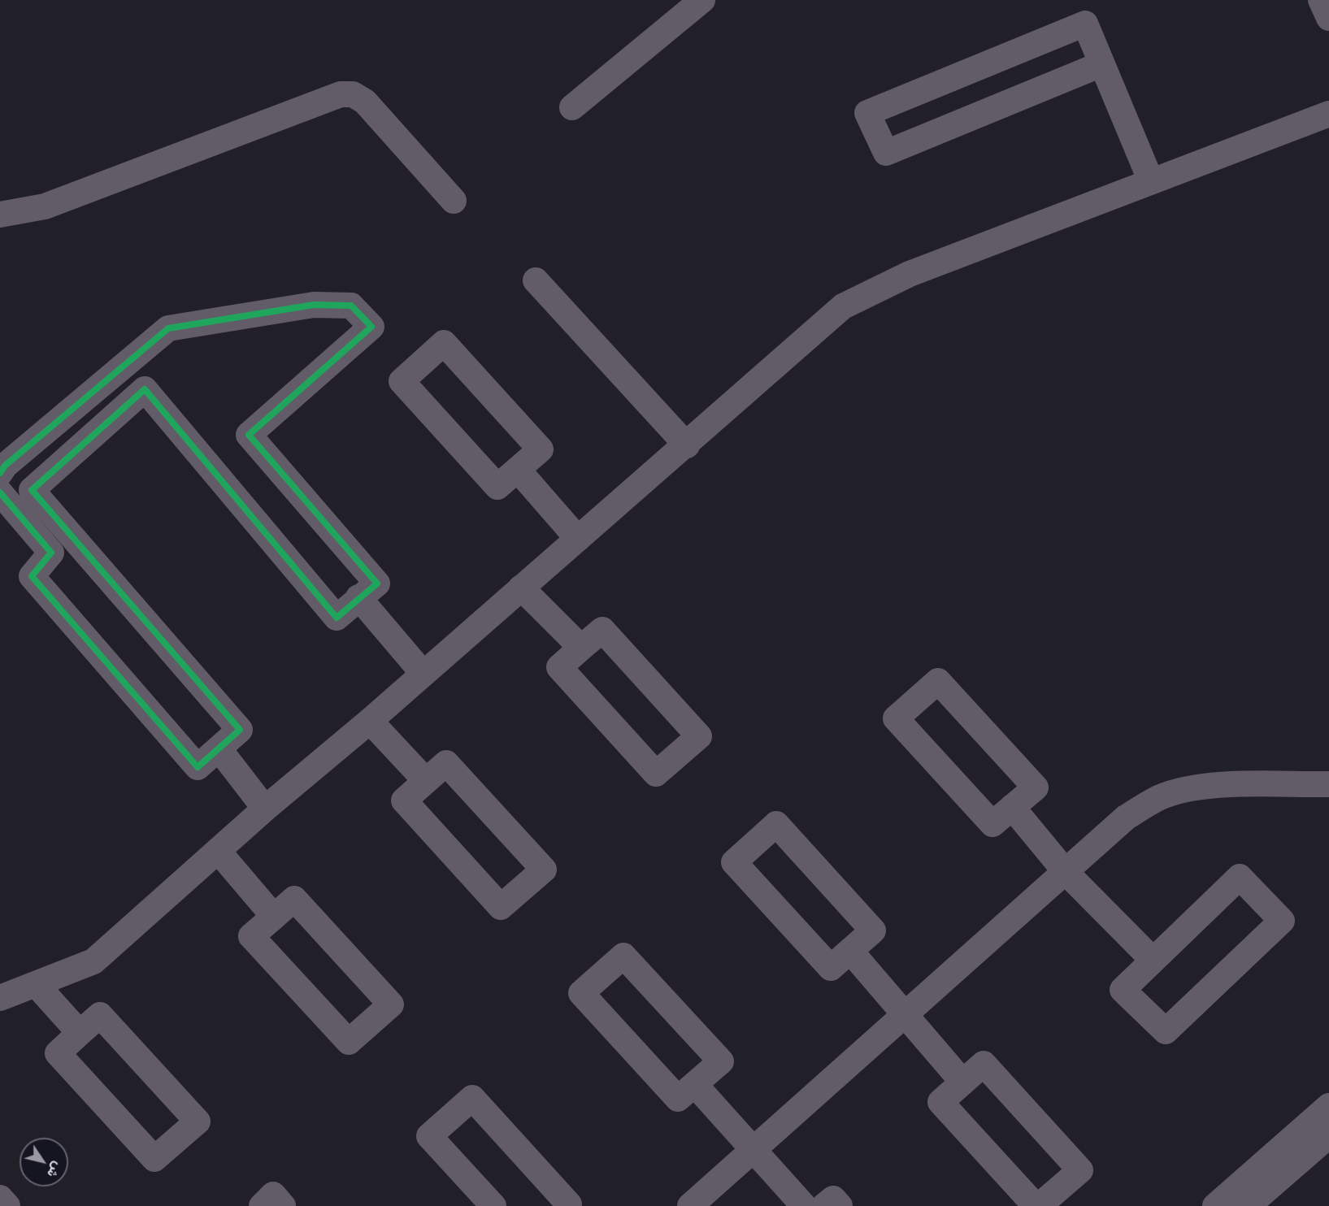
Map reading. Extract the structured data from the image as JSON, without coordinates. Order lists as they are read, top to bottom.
{
  "north": "bottom right"
}
